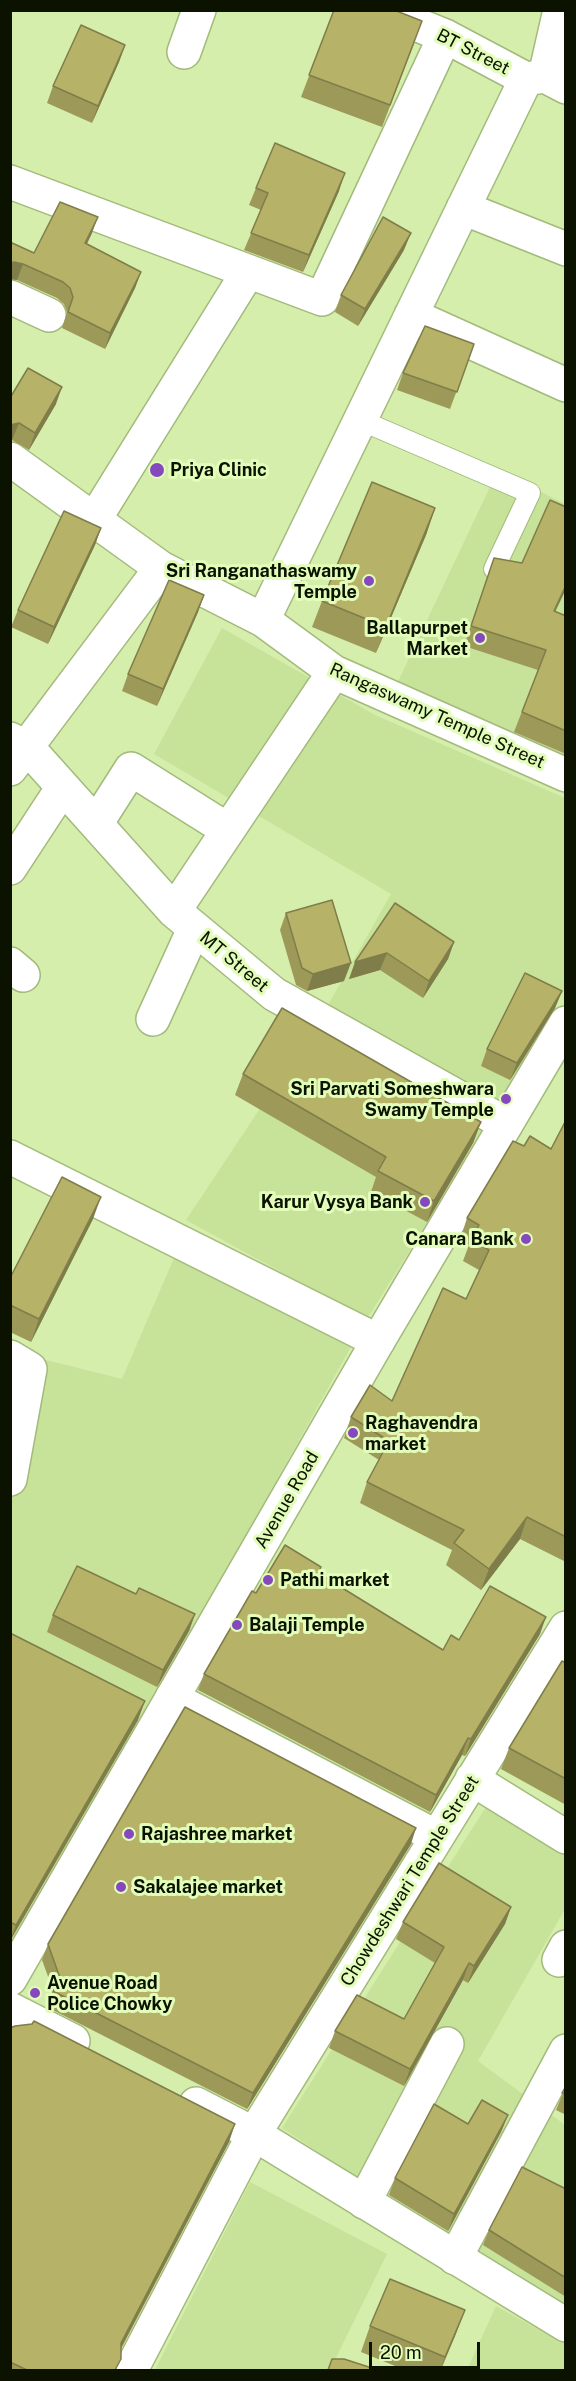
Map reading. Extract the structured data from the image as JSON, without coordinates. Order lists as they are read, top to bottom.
{
  "streets": {
    "street": [
      "BT Street",
      "Rangaswamy Temple Street",
      "MT Street",
      "Avenue Road",
      "Chowdeshwari Temple Street"
    ]
  },
  "crossings": [
    ["MT Street", "Avenue Road"]
  ],
  "places": [
    "Priya Clinic",
    "Sri Ranganathaswamy Temple",
    "Ballapurpet Market",
    "Sri Parvati Someshwara Swamy Temple",
    "Karur Vysya Bank",
    "Canara Bank",
    "Raghavendra market",
    "Pathi market",
    "Balaji Temple",
    "Rajashree market",
    "Sakalajee market",
    "Avenue Road Police Chowky"
  ],
  "scale_bar": "20 m"
}
